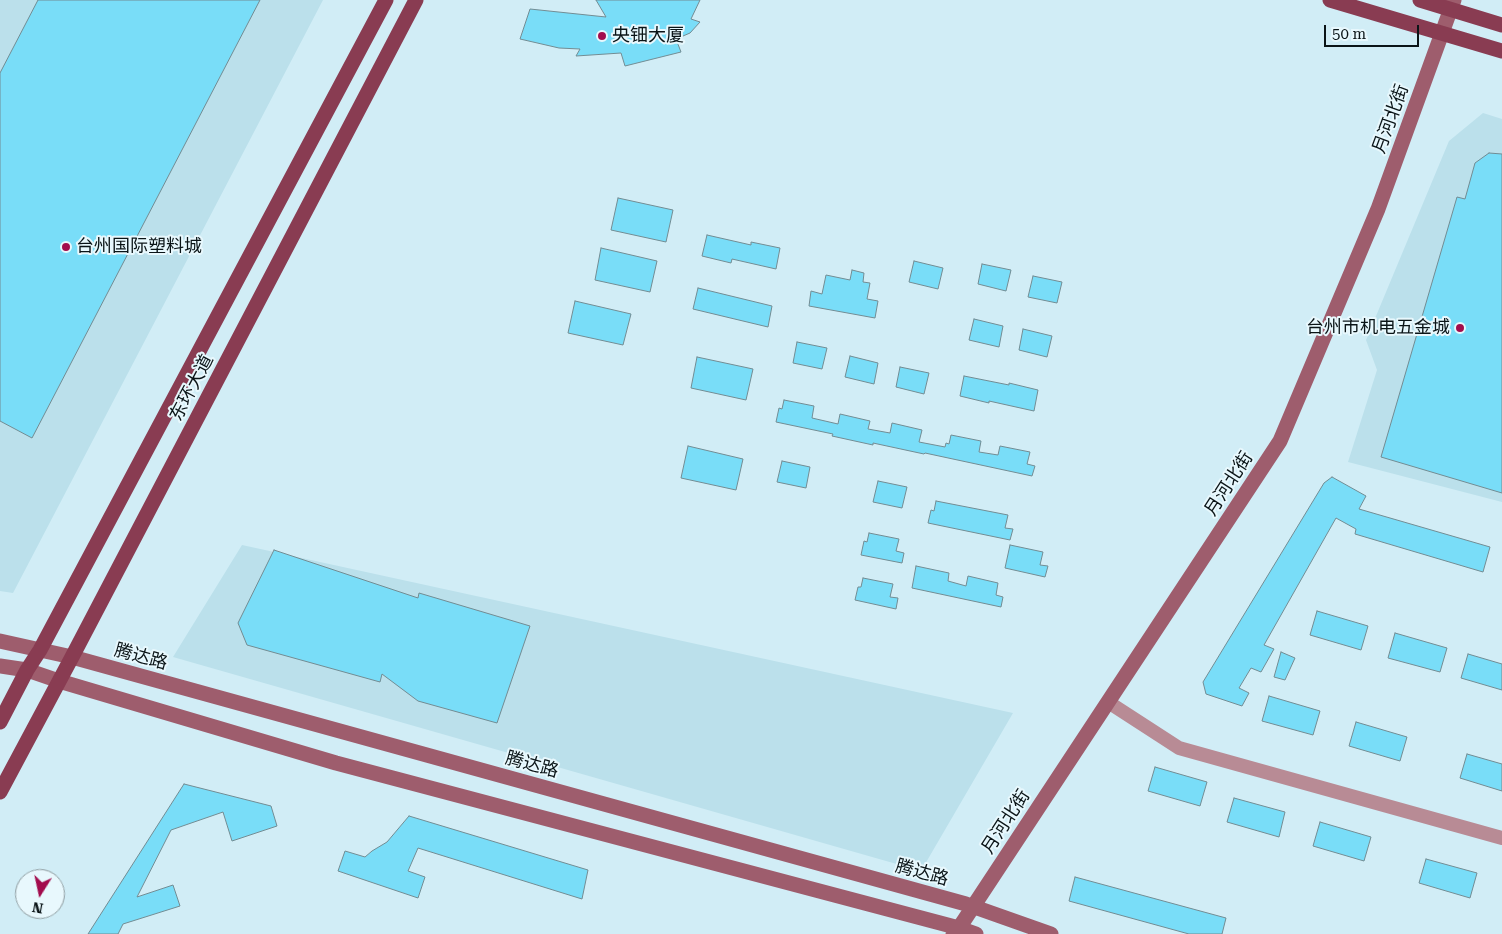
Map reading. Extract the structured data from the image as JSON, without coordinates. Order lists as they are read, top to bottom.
{
  "streets": {
    "main road": ["月河北街", "东环大道", "腾达路"]
  },
  "crossings": [
    ["月河北街", "腾达路"],
    ["东环大道", "腾达路"]
  ],
  "places": ["央钿大厦", "台州国际塑料城", "台州市机电五金城"],
  "scale_bar": "50 m",
  "north": "bottom"
}
